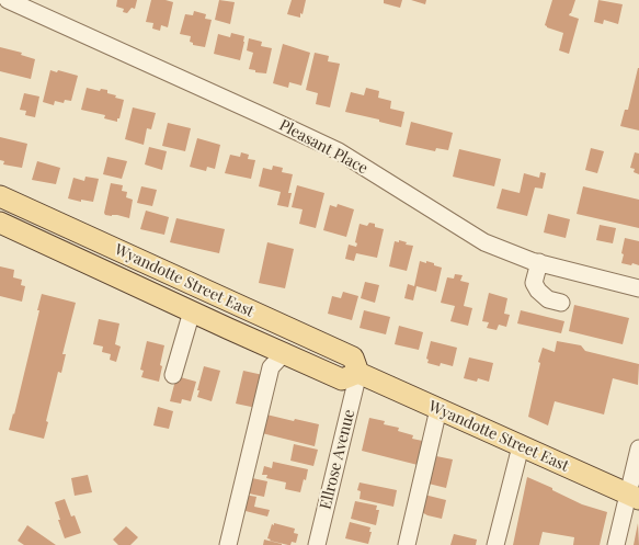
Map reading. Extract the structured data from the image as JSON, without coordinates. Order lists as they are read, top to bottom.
{
  "streets": {
    "main road": ["Wyandotte Street East"],
    "street": ["Pleasant Place", "Ellrose Avenue"]
  },
  "crossings": [
    ["Wyandotte Street East", "Ellrose Avenue"]
  ]
}
